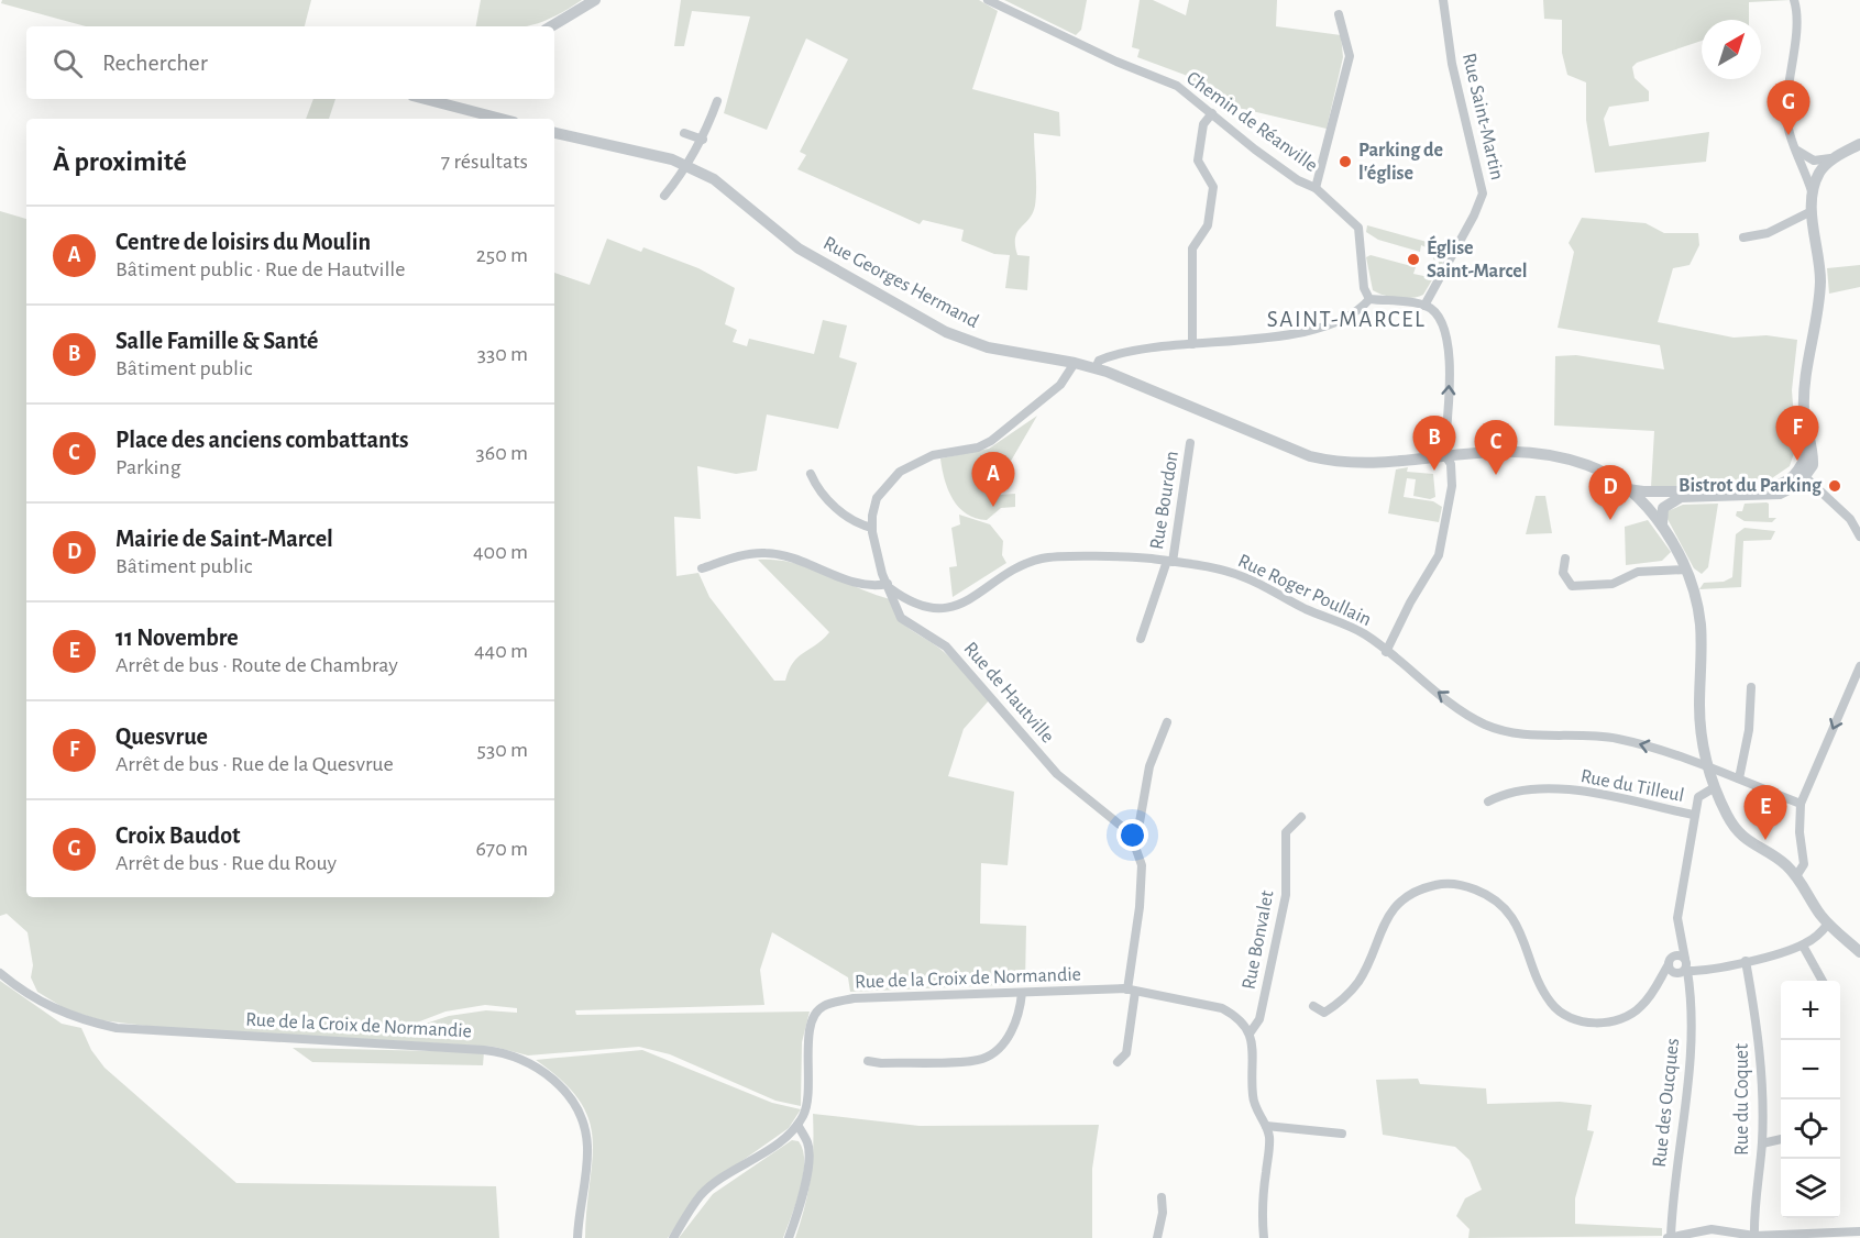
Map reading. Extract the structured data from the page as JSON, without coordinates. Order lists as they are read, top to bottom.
{
  "streets": {
    "street": [
      "Rue Saint-Martin",
      "Chemin de Réanville",
      "Rue Georges Hermand",
      "Rue Bourdon",
      "Rue Roger Poullain",
      "Rue de Hautville",
      "Rue du Tilleul",
      "Rue Bonvalet",
      "Rue de la Croix de Normandie",
      "Rue du Coquet",
      "Rue des Oucques"
    ]
  },
  "crossings": [
    ["Rue Georges Hermand", "Rue Roger Poullain"],
    ["Rue Georges Hermand", "Rue de Hautville"],
    ["Rue Bourdon", "Rue Roger Poullain"],
    ["Rue Roger Poullain", "Rue de Hautville"],
    ["Rue de Hautville", "Rue de la Croix de Normandie"],
    ["Rue Bonvalet", "Rue de la Croix de Normandie"]
  ],
  "districts": ["SAINT-MARCEL"],
  "places": ["Parking de l'église", "Église Saint-Marcel", "Bistrot du Parking"],
  "north": "top right",
  "page": {
    "search": "Rechercher",
    "pins": [
      "G",
      "F",
      "B",
      "C",
      "A",
      "D",
      "E"
    ],
    "heading": ["À proximité", "7 résultats"],
    "list": [
      {
        "mark": "A",
        "name": "Centre de loisirs du Moulin",
        "note": "Bâtiment public · Rue de Hautville",
        "value": "250 m"
      },
      {
        "mark": "B",
        "name": "Salle Famille & Santé",
        "note": "Bâtiment public",
        "value": "330 m"
      },
      {
        "mark": "C",
        "name": "Place des anciens combattants",
        "note": "Parking",
        "value": "360 m"
      },
      {
        "mark": "D",
        "name": "Mairie de Saint-Marcel",
        "note": "Bâtiment public",
        "value": "400 m"
      },
      {
        "mark": "E",
        "name": "11 Novembre",
        "note": "Arrêt de bus · Route de Chambray",
        "value": "440 m"
      },
      {
        "mark": "F",
        "name": "Quesvrue",
        "note": "Arrêt de bus · Rue de la Quesvrue",
        "value": "530 m"
      },
      {
        "mark": "G",
        "name": "Croix Baudot",
        "note": "Arrêt de bus · Rue du Rouy",
        "value": "670 m"
      }
    ],
    "map_buttons": ["+", "−"]
  }
}
